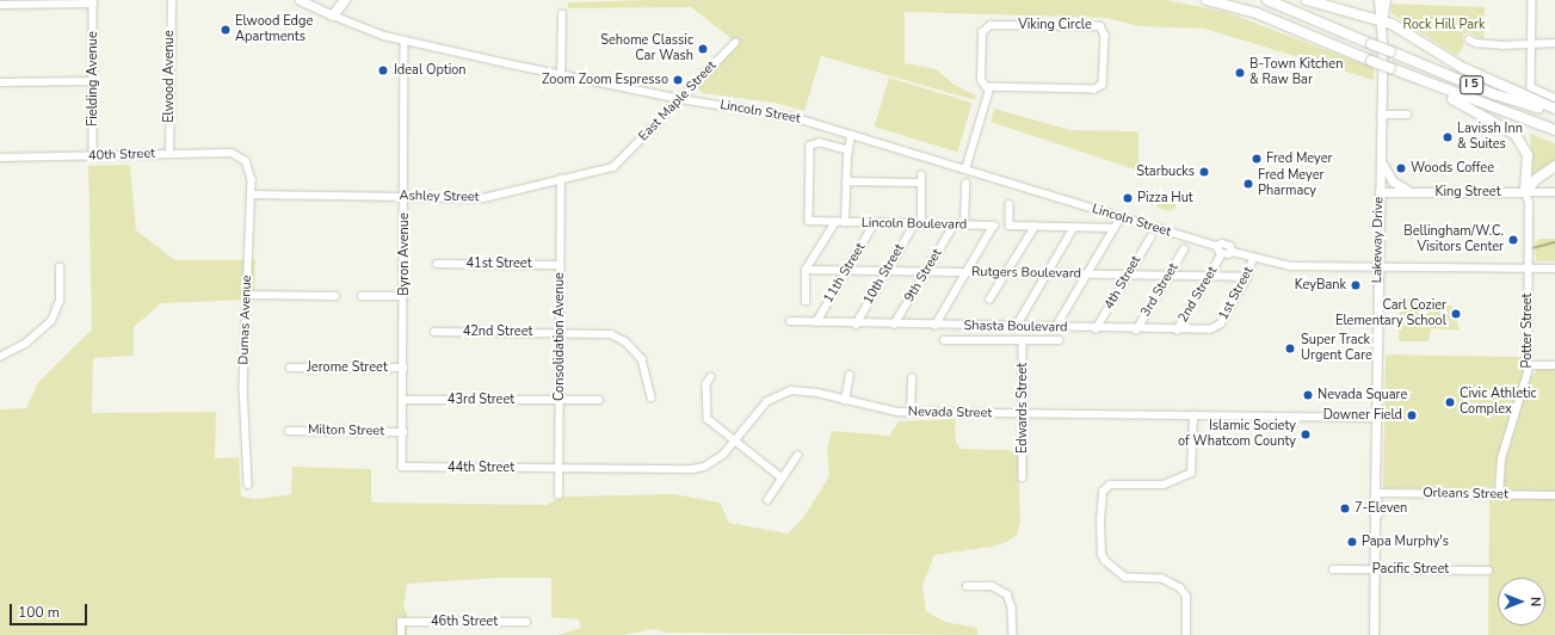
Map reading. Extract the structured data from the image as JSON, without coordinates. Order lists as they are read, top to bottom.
{
  "streets": {
    "highway": ["I 5"],
    "main road": ["Lincoln Street", "King Street", "Lakeway Drive"],
    "street": [
      "Viking Circle",
      "Elwood Avenue",
      "Fielding Avenue",
      "East Maple Street",
      "40th Street",
      "Ashley Street",
      "Lincoln Boulevard",
      "Byron Avenue",
      "41st Street",
      "11th Street",
      "Rutgers Boulevard",
      "10th Street",
      "9th Street",
      "4th Street",
      "3rd Street",
      "1st Street",
      "2nd Street",
      "Dumas Avenue",
      "Shasta Boulevard",
      "Potter Street",
      "42nd Street",
      "Consolidation Avenue",
      "Jerome Street",
      "43rd Street",
      "Edwards Street",
      "Nevada Street",
      "Milton Street",
      "44th Street",
      "Orleans Street",
      "Pacific Street",
      "46th Street"
    ]
  },
  "crossings": [
    ["Elwood Avenue", "40th Street"],
    ["Fielding Avenue", "40th Street"],
    ["I 5", "Lakeway Drive"],
    ["East Maple Street", "Lincoln Street"],
    ["East Maple Street", "Ashley Street"],
    ["Lincoln Street", "Lakeway Drive"],
    ["Lincoln Street", "Byron Avenue"],
    ["Lincoln Street", "1st Street"],
    ["Lincoln Street", "Potter Street"],
    ["40th Street", "Dumas Avenue"],
    ["King Street", "Lakeway Drive"],
    ["King Street", "Potter Street"],
    ["Ashley Street", "Byron Avenue"],
    ["Ashley Street", "Dumas Avenue"],
    ["Ashley Street", "Consolidation Avenue"],
    ["Lincoln Boulevard", "11th Street"],
    ["Lincoln Boulevard", "Rutgers Boulevard"],
    ["Lincoln Boulevard", "10th Street"],
    ["Lincoln Boulevard", "9th Street"],
    ["Lakeway Drive", "Nevada Street"],
    ["Lakeway Drive", "Orleans Street"],
    ["Lakeway Drive", "Pacific Street"],
    ["Byron Avenue", "Jerome Street"],
    ["Byron Avenue", "43rd Street"],
    ["Byron Avenue", "Milton Street"],
    ["Byron Avenue", "44th Street"],
    ["41st Street", "Consolidation Avenue"],
    ["11th Street", "Rutgers Boulevard"],
    ["11th Street", "Shasta Boulevard"],
    ["Rutgers Boulevard", "10th Street"],
    ["Rutgers Boulevard", "9th Street"],
    ["Rutgers Boulevard", "4th Street"],
    ["Rutgers Boulevard", "3rd Street"],
    ["Rutgers Boulevard", "1st Street"],
    ["Rutgers Boulevard", "2nd Street"],
    ["10th Street", "Shasta Boulevard"],
    ["9th Street", "Shasta Boulevard"],
    ["4th Street", "Shasta Boulevard"],
    ["3rd Street", "Shasta Boulevard"],
    ["1st Street", "Shasta Boulevard"],
    ["2nd Street", "Shasta Boulevard"],
    ["Potter Street", "Orleans Street"],
    ["42nd Street", "Consolidation Avenue"],
    ["Consolidation Avenue", "43rd Street"],
    ["Consolidation Avenue", "Nevada Street"],
    ["Consolidation Avenue", "44th Street"],
    ["Edwards Street", "Nevada Street"],
    ["Nevada Street", "44th Street"]
  ],
  "parks": ["Rock Hill Park"],
  "places": [
    "Elwood Edge Apartments",
    "Sehome Classic Car Wash",
    "Ideal Option",
    "B-Town Kitchen & Raw Bar",
    "Zoom Zoom Espresso",
    "Lavissh Inn & Suites",
    "Fred Meyer",
    "Woods Coffee",
    "Starbucks",
    "Fred Meyer Pharmacy",
    "Pizza Hut",
    "Bellingham/W.C. Visitors Center",
    "KeyBank",
    "Carl Cozier Elementary School",
    "Super Track Urgent Care",
    "Nevada Square",
    "Civic Athletic Complex",
    "Downer Field",
    "Islamic Society of Whatcom County",
    "7-Eleven",
    "Papa Murphy's"
  ],
  "scale_bar": "100 m",
  "north": "right"
}
